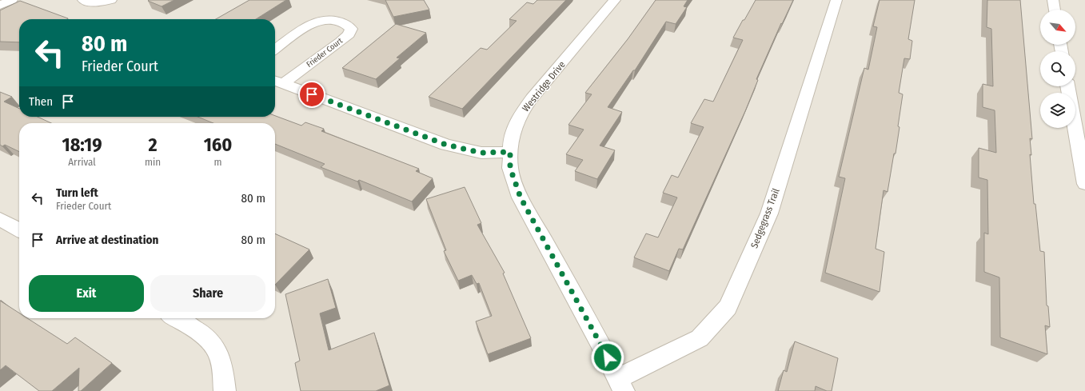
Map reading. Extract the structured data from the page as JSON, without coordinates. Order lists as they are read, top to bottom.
{
  "streets": {
    "street": ["Frieder Court", "Westridge Drive", "Sedgegrass Trail"]
  },
  "crossings": [
    ["Frieder Court", "Westridge Drive"],
    ["Westridge Drive", "Sedgegrass Trail"]
  ],
  "north": "bottom right",
  "page": {
    "turn": ["80 m", "Frieder Court"],
    "then": "Then",
    "eta": [
      "18:19",
      "Arrival",
      "2",
      "min",
      "160",
      "m"
    ],
    "list": [
      {
        "name": "Turn left",
        "note": "Frieder Court",
        "value": "80 m"
      },
      {
        "name": "Arrive at destination",
        "value": "80 m"
      }
    ],
    "buttons": ["Exit", "Share"]
  }
}
